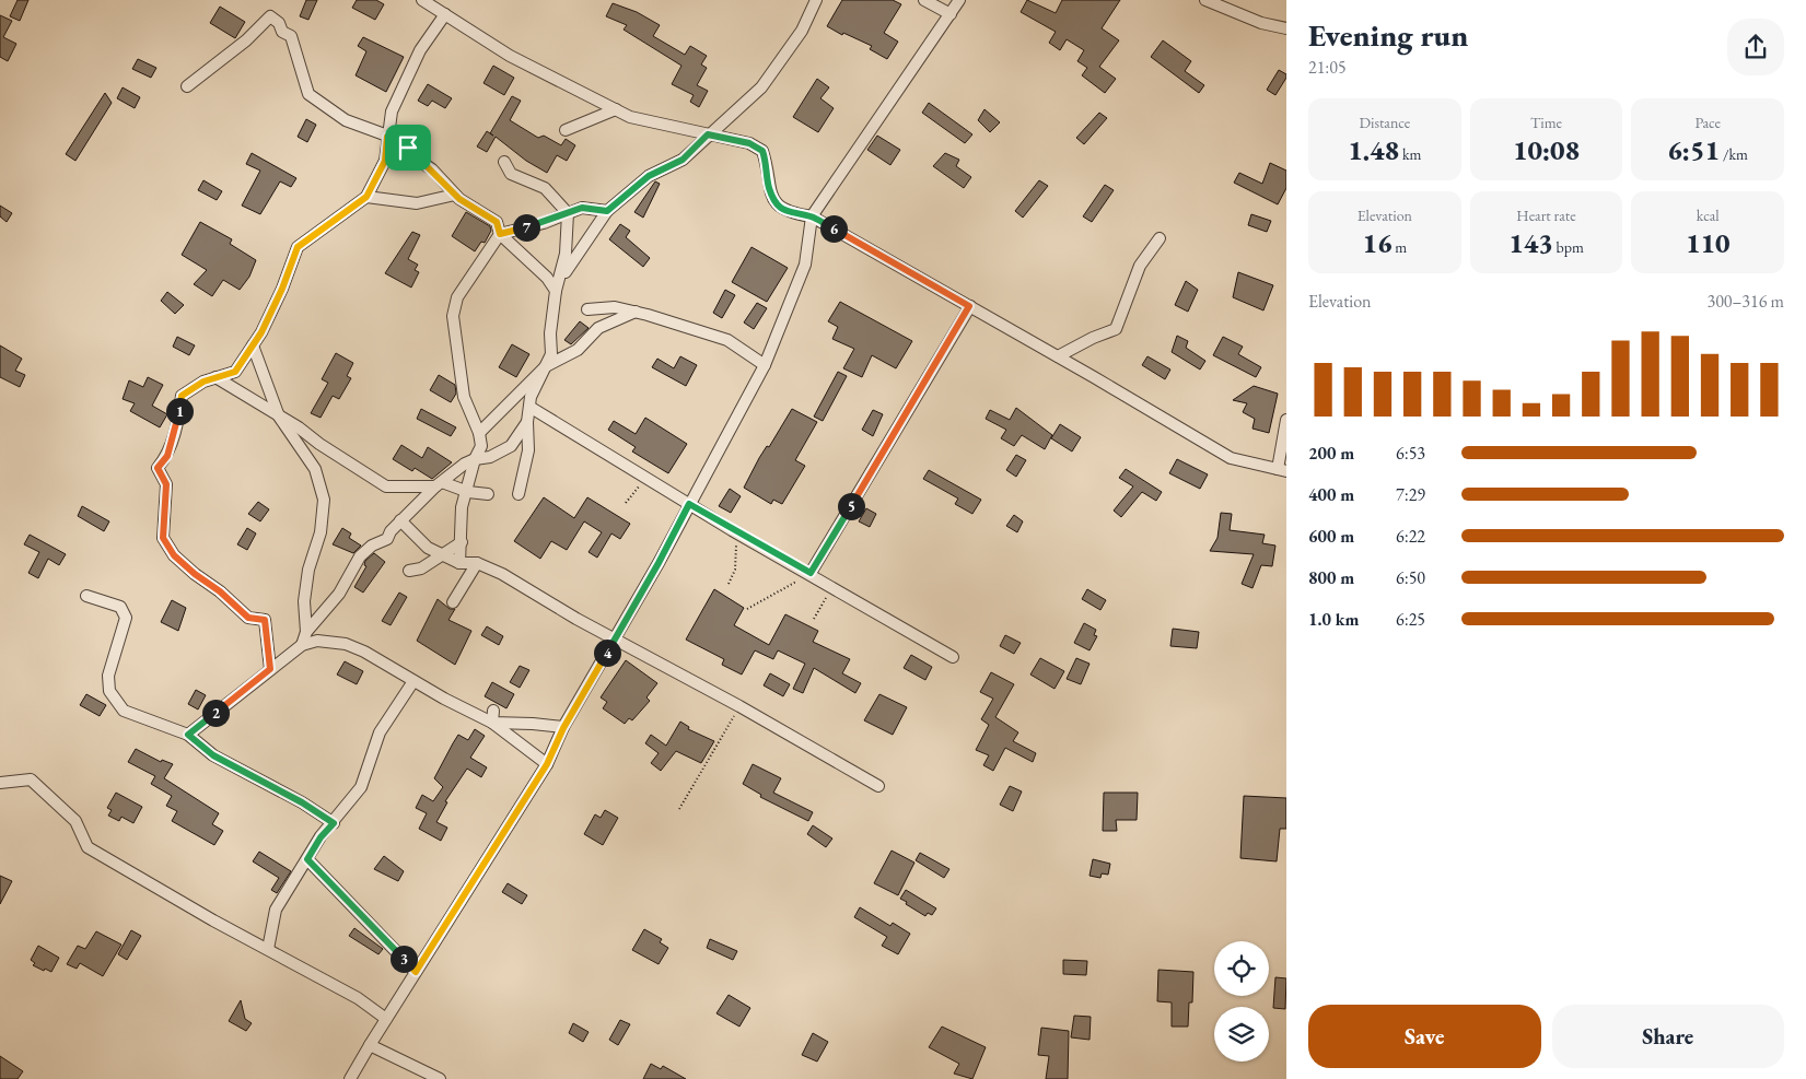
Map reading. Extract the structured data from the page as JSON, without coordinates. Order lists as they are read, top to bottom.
{
  "page": {
    "heading": ["Evening run", "21:05"],
    "stats": [
      ["Distance", "1.48 km"],
      ["Time", "10:08"],
      ["Pace", "6:51 /km"],
      ["Elevation", "16 m"],
      ["Heart rate", "143 bpm"],
      ["kcal", "110"]
    ],
    "pins": [
      "7",
      "6",
      "1",
      "5",
      "4",
      "2",
      "3"
    ],
    "chart": ["Elevation", "300–316 m"],
    "list": [
      {
        "name": "200 m",
        "note": "6:53"
      },
      {
        "name": "400 m",
        "note": "7:29"
      },
      {
        "name": "600 m",
        "note": "6:22"
      },
      {
        "name": "800 m",
        "note": "6:50"
      },
      {
        "name": "1.0 km",
        "note": "6:25"
      }
    ],
    "buttons": ["Save", "Share"]
  }
}
